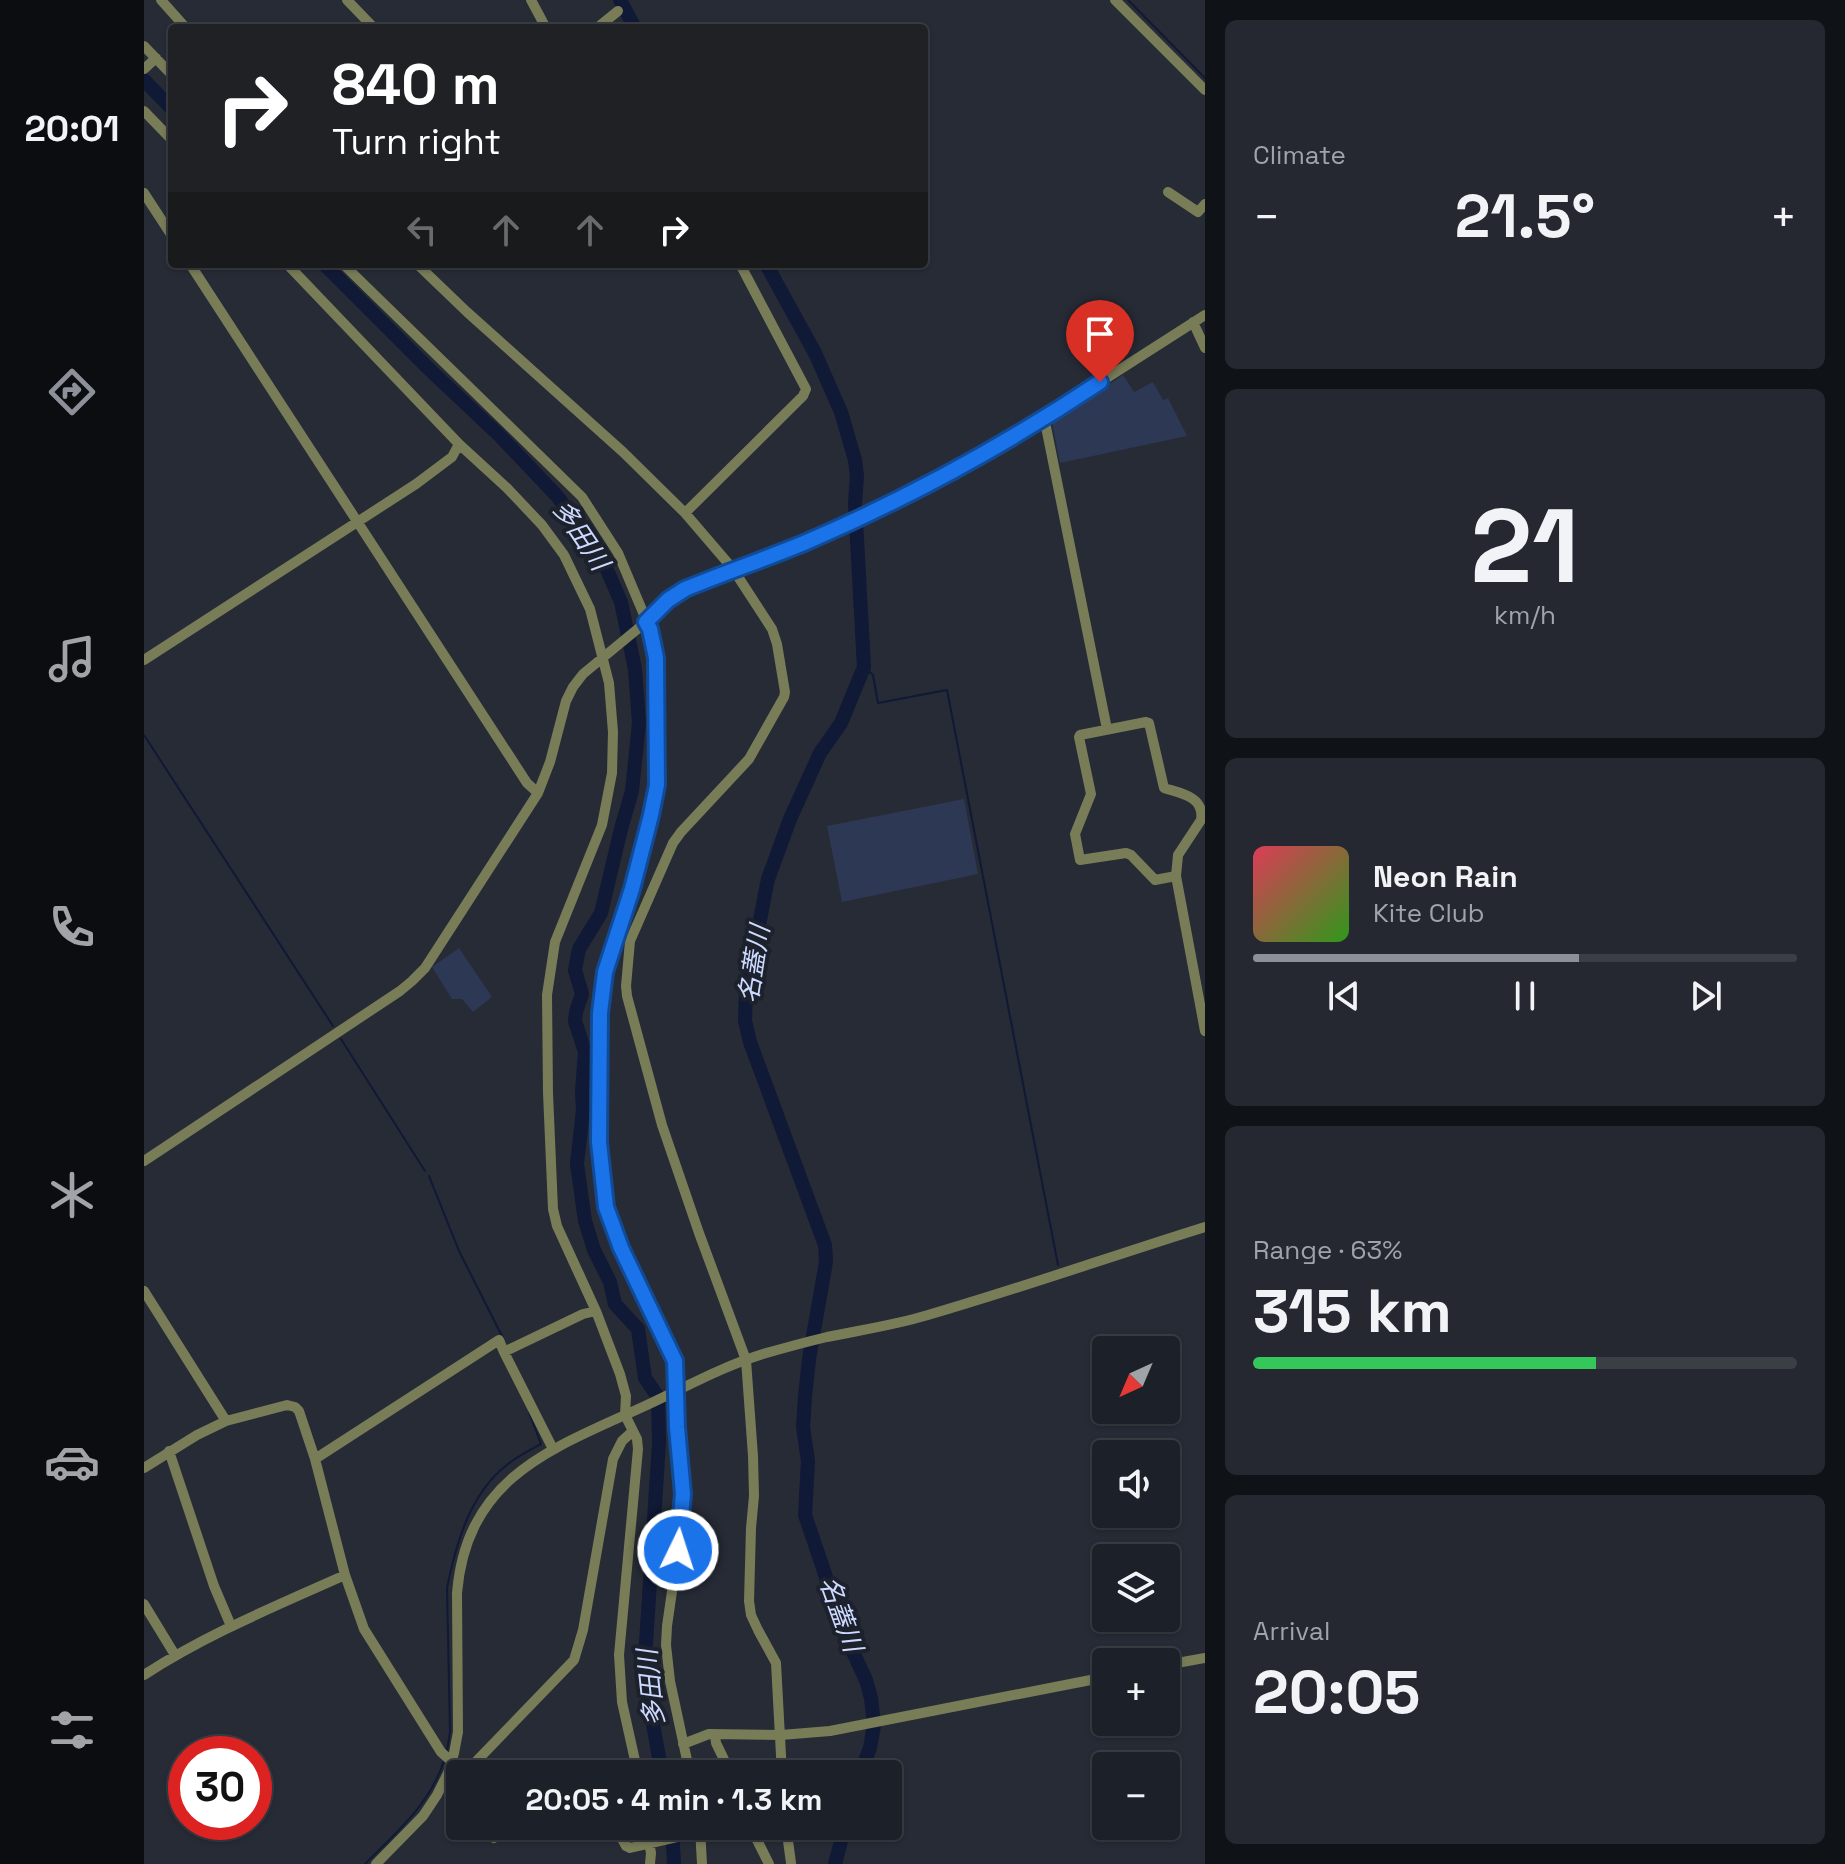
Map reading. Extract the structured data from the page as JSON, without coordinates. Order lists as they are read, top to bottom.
{
  "water": ["多田川", "名蓋川"],
  "north": "bottom left",
  "page": {
    "tabs": "20:01",
    "tile": [
      "Climate",
      ["21", "km/h"],
      ["Range · 63%", "315 km"],
      ["Arrival", "20:05"]
    ],
    "turn": ["840 m", "Turn right"],
    "heat": ["−", "21.5°", "+"],
    "song": ["Neon Rain", "Kite Club"],
    "map_buttons": ["+", "−"],
    "limit": "30",
    "trip": "20:05 · 4 min · 1.3 km"
  }
}
